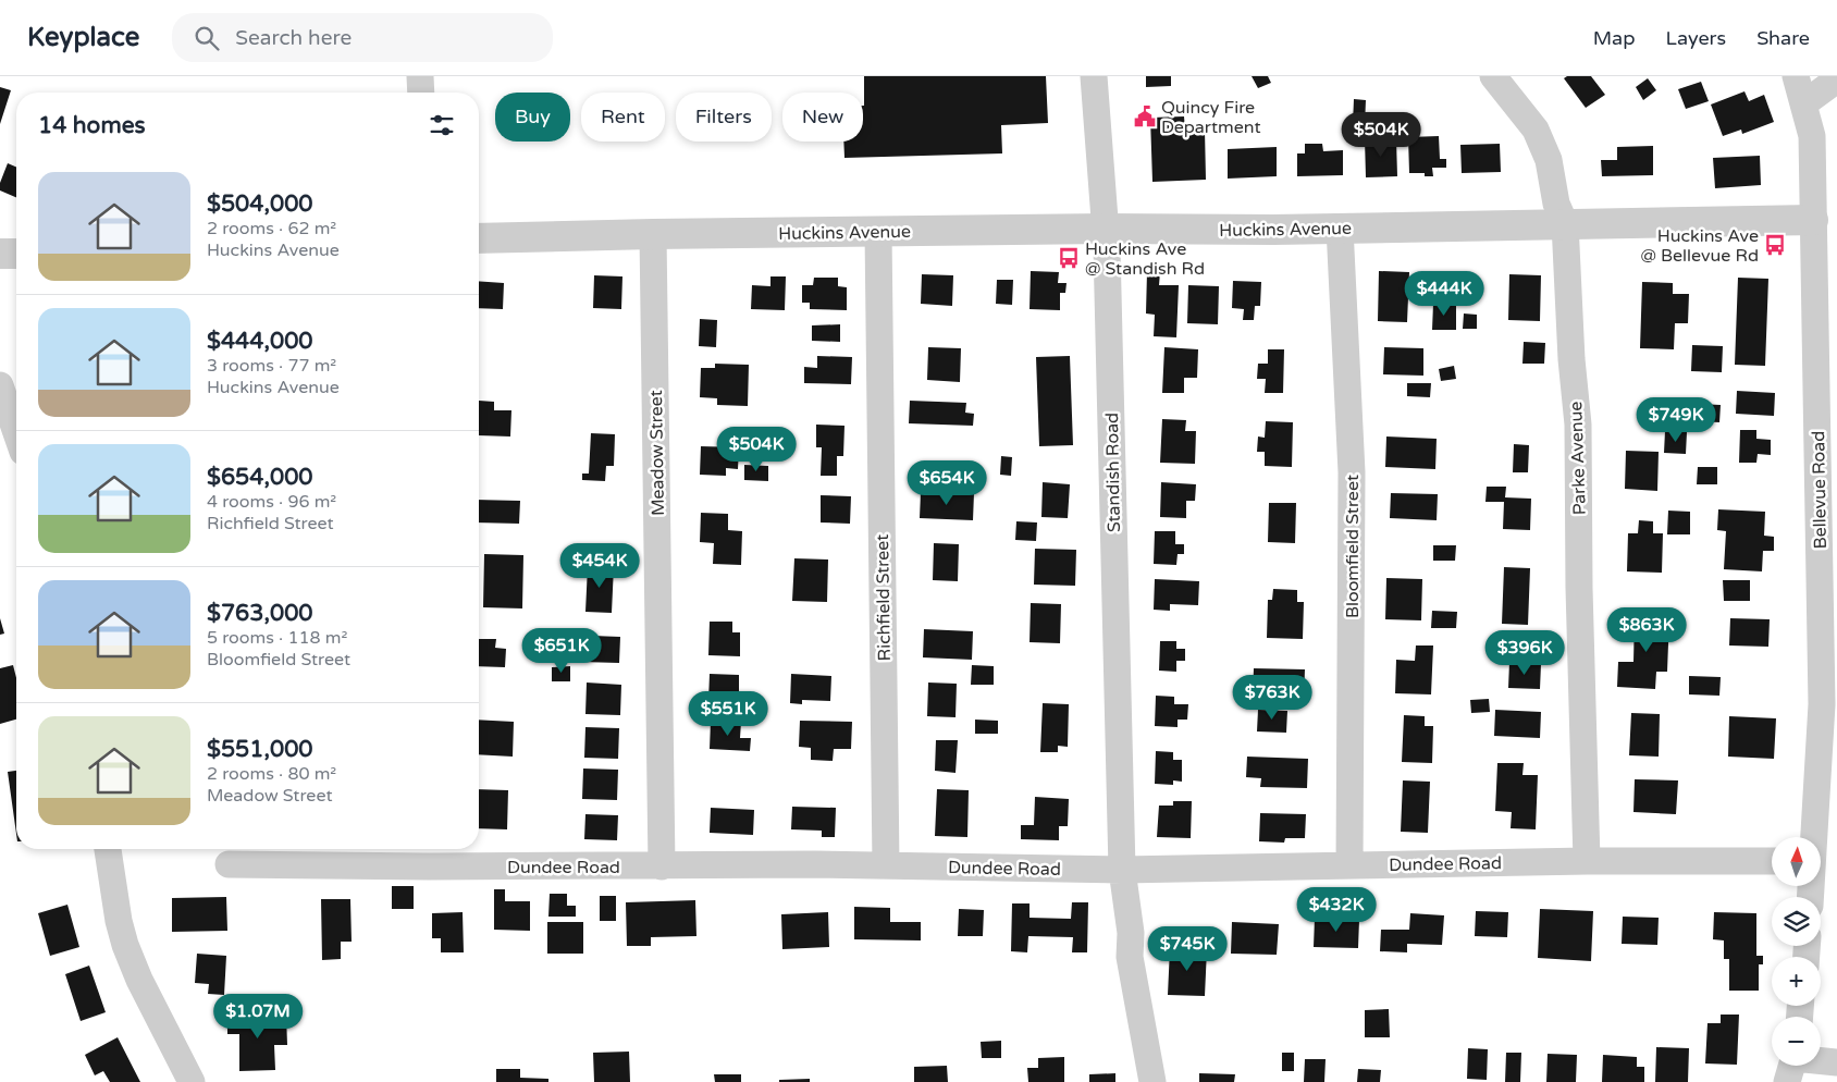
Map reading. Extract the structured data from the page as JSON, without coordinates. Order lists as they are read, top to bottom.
{
  "streets": {
    "street": [
      "Huckins Avenue",
      "Meadow Street",
      "Parke Avenue",
      "Standish Road",
      "Bellevue Road",
      "Bloomfield Street",
      "Richfield Street",
      "Dundee Road"
    ]
  },
  "crossings": [
    ["Huckins Avenue", "Meadow Street"],
    ["Huckins Avenue", "Parke Avenue"],
    ["Huckins Avenue", "Standish Road"],
    ["Huckins Avenue", "Bellevue Road"],
    ["Huckins Avenue", "Bloomfield Street"],
    ["Huckins Avenue", "Richfield Street"],
    ["Meadow Street", "Dundee Road"],
    ["Parke Avenue", "Dundee Road"],
    ["Standish Road", "Dundee Road"],
    ["Bloomfield Street", "Dundee Road"],
    ["Richfield Street", "Dundee Road"]
  ],
  "places": {
    "public building": ["Quincy Fire Department"],
    "bus stop": ["Huckins Ave @ Bellevue Rd", "Huckins Ave @ Standish Rd"]
  },
  "north": "top",
  "page": {
    "header": "Keyplace",
    "search": "Search here",
    "nav": ["Map", "Layers", "Share"],
    "chip": [
      "Buy",
      "Rent",
      "Filters",
      "New"
    ],
    "heading": "14 homes",
    "price": [
      "$504K",
      "$444K",
      "$749K",
      "$504K",
      "$654K",
      "$454K",
      "$863K",
      "$651K",
      "$396K",
      "$763K",
      "$551K",
      "$432K",
      "$745K",
      "$1.07M"
    ],
    "list": [
      {
        "name": "$504,000",
        "note": "2 rooms · 62 m² · Huckins Avenue"
      },
      {
        "name": "$444,000",
        "note": "3 rooms · 77 m² · Huckins Avenue"
      },
      {
        "name": "$654,000",
        "note": "4 rooms · 96 m² · Richfield Street"
      },
      {
        "name": "$763,000",
        "note": "5 rooms · 118 m² · Bloomfield Street"
      },
      {
        "name": "$551,000",
        "note": "2 rooms · 80 m² · Meadow Street"
      }
    ],
    "map_buttons": ["+", "−"]
  }
}
